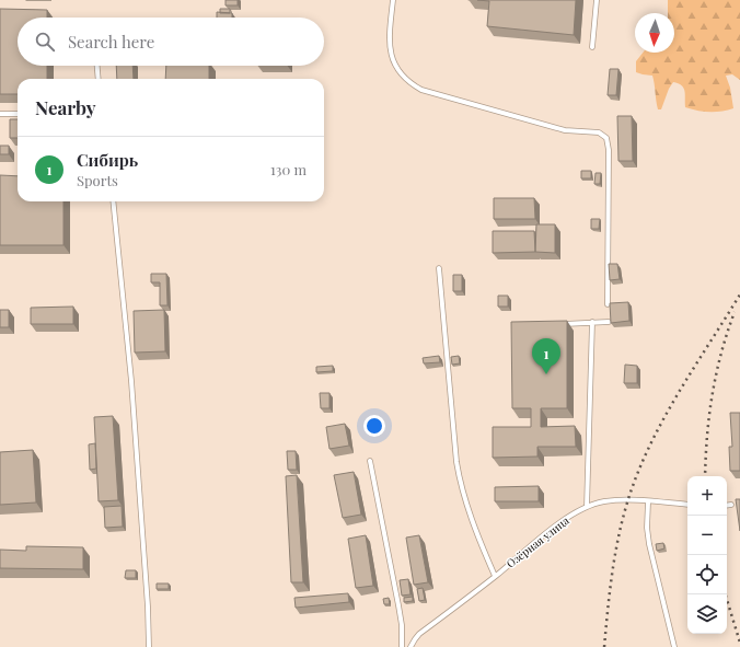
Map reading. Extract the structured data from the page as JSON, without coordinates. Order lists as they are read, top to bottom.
{
  "streets": {
    "lane": ["Озёрная улица"]
  },
  "north": "bottom",
  "page": {
    "search": "Search here",
    "heading": "Nearby",
    "list": [
      {
        "mark": "1",
        "name": "Сибирь",
        "note": "Sports",
        "value": "130 m"
      }
    ],
    "pins": "1",
    "map_buttons": ["+", "−"]
  }
}
